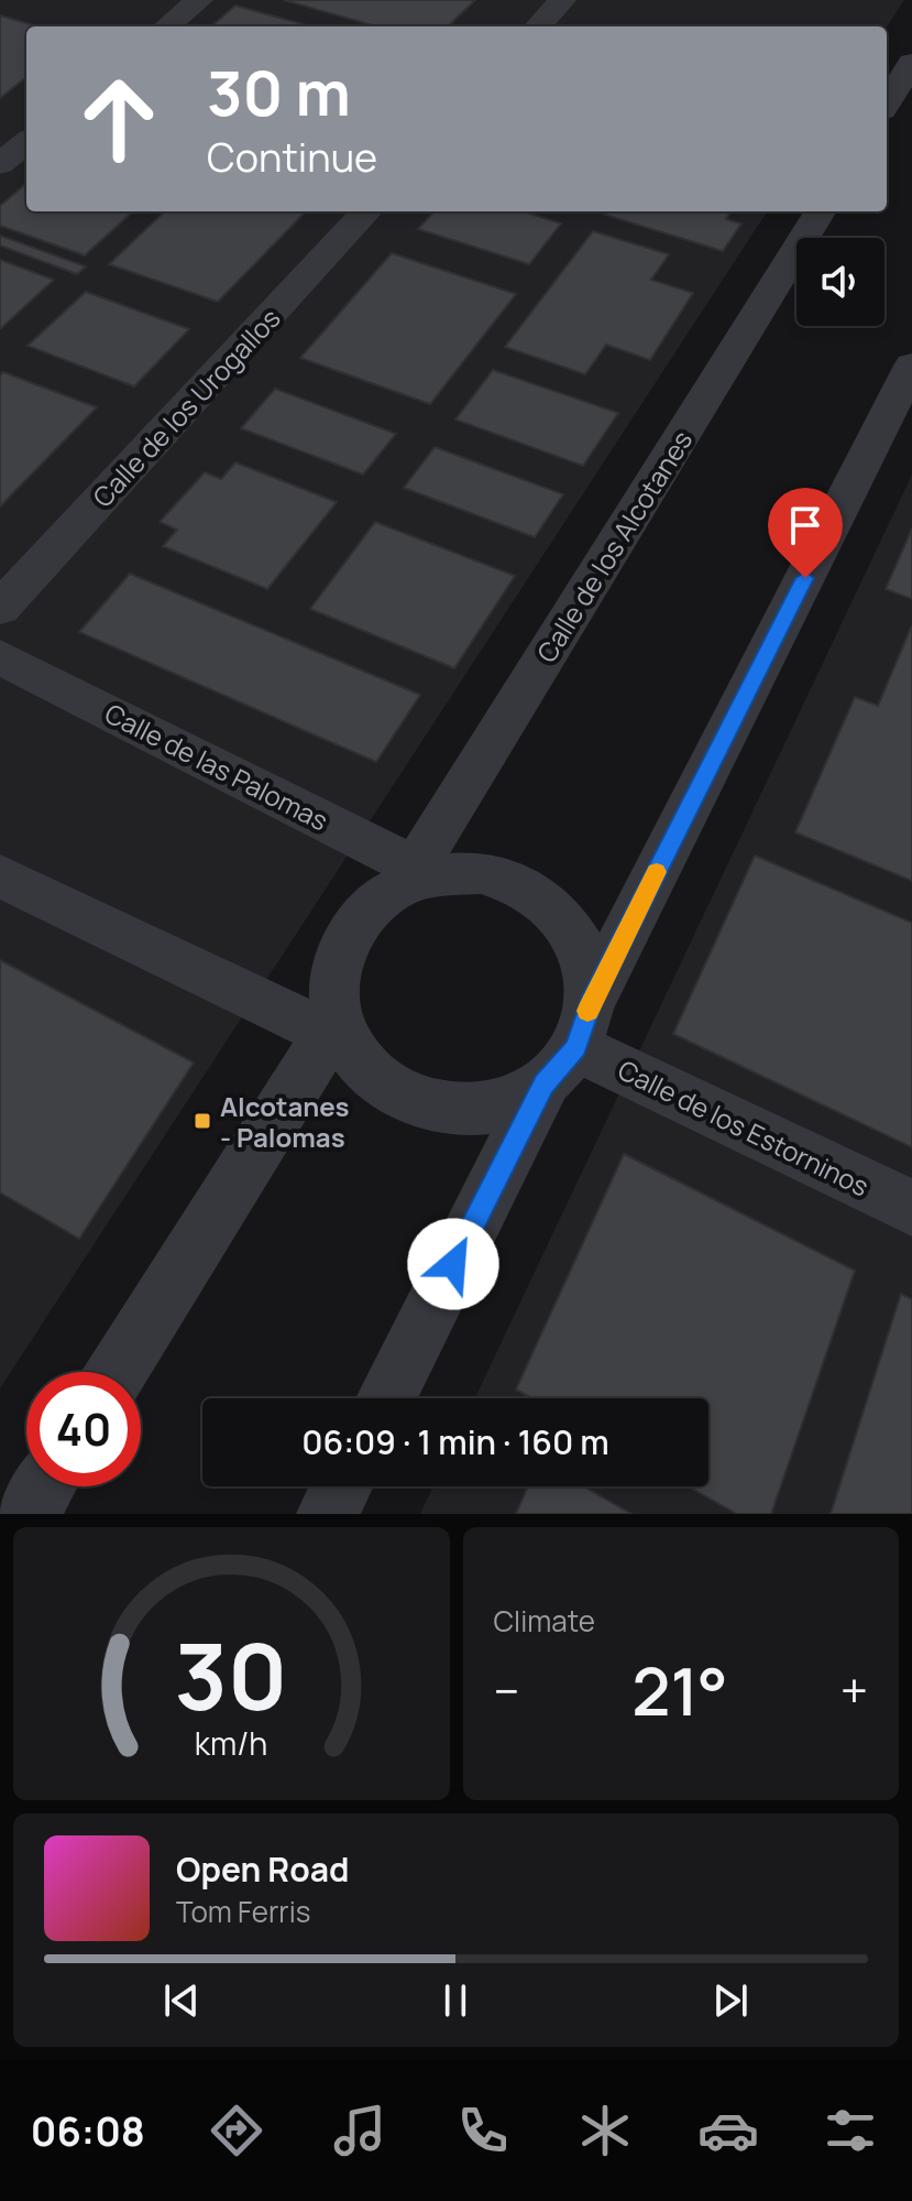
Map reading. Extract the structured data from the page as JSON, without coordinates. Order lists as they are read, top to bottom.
{
  "streets": {
    "street": [
      "Calle de los Urogallos",
      "Calle de los Alcotanes",
      "Calle de las Palomas",
      "Calle de los Estorninos"
    ]
  },
  "crossings": [
    ["Calle de los Alcotanes", "Calle de las Palomas"],
    ["Calle de los Alcotanes", "Calle de los Estorninos"],
    ["Calle de las Palomas", "Calle de los Estorninos"]
  ],
  "places": {
    "transit": ["Alcotanes - Palomas"]
  },
  "page": {
    "turn": ["30 m", "Continue"],
    "limit": "40",
    "trip": "06:09 · 1 min · 160 m",
    "tile": "Climate",
    "heat": ["−", "21°", "+"],
    "song": ["Open Road", "Tom Ferris"],
    "tabs": "06:08",
    "gauge": ["30", "km/h"]
  }
}
